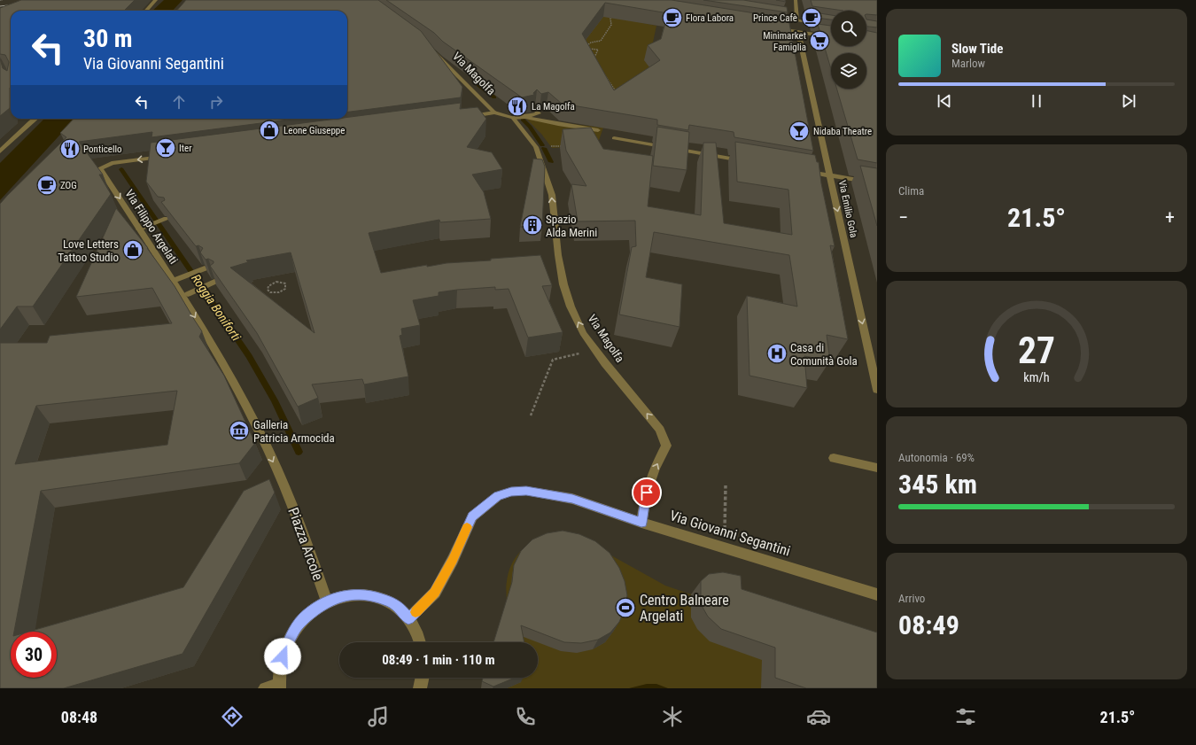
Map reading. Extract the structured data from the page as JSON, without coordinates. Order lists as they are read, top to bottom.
{
  "streets": {
    "street": [
      "Via Magolfa",
      "Via Emilio Gola",
      "Via Filippo Argelati",
      "Via Giovanni Segantini",
      "Piazza Arcole"
    ]
  },
  "crossings": [
    ["Via Magolfa", "Via Giovanni Segantini"],
    ["Via Filippo Argelati", "Piazza Arcole"]
  ],
  "one_way": ["Via Magolfa", "Via Emilio Gola"],
  "water": ["Roggia Boniforti"],
  "places": {
    "cafe": ["Flora Labora", "Prince Cafè", "ZOG"],
    "supermarket": ["Minimarket Famiglia"],
    "restaurant": ["La Magolfa", "Ponticello"],
    "shop": ["Leone Giuseppe", "Love Letters Tattoo Studio"],
    "bar": ["Nidaba Theatre", "Iter"],
    "building": ["Spazio Alda Merini"],
    "hospital": ["Casa di Comunità Gola"],
    "museum": ["Galleria Patricia Armocida"],
    "sports": ["Centro Balneare Argelati"]
  },
  "page": {
    "turn": ["30 m", "Via Giovanni Segantini"],
    "song": ["Slow Tide", "Marlow"],
    "tile": [
      "Clima",
      ["Autonomia · 69%", "345 km"],
      ["Arrivo", "08:49"]
    ],
    "heat": ["−", "21.5°", "+"],
    "limit": "30",
    "trip": "08:49 · 1 min · 110 m",
    "tabs": ["08:48", "21.5°"],
    "gauge": ["27", "km/h"]
  }
}
